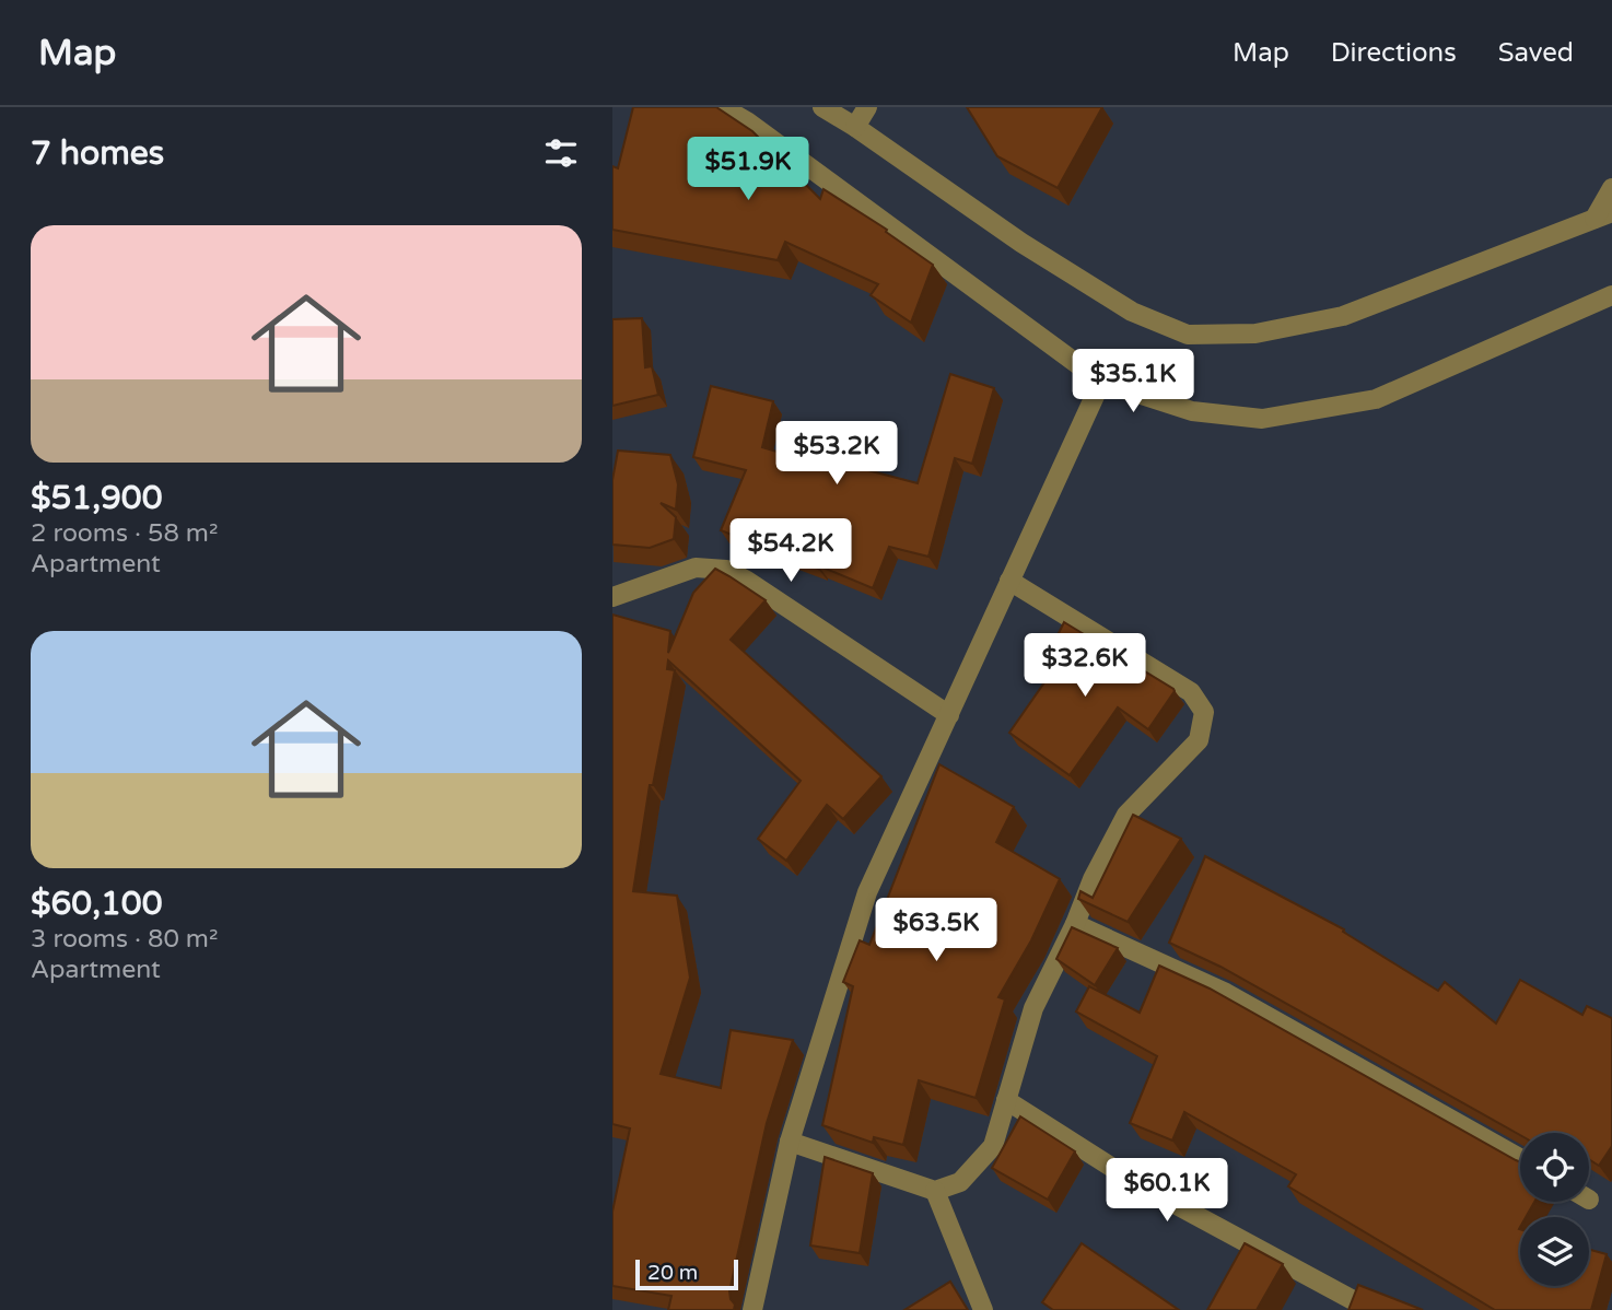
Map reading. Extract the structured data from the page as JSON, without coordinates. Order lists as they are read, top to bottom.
{
  "scale_bar": "20 m",
  "page": {
    "header": "Map",
    "nav": ["Map", "Directions", "Saved"],
    "heading": "7 homes",
    "price": [
      "$51.9K",
      "$35.1K",
      "$53.2K",
      "$54.2K",
      "$32.6K",
      "$63.5K",
      "$60.1K"
    ],
    "list": [
      {
        "name": "$51,900",
        "note": "2 rooms · 58 m² · Apartment"
      },
      {
        "name": "$60,100",
        "note": "3 rooms · 80 m² · Apartment"
      }
    ],
    "scale": "20 m"
  }
}
